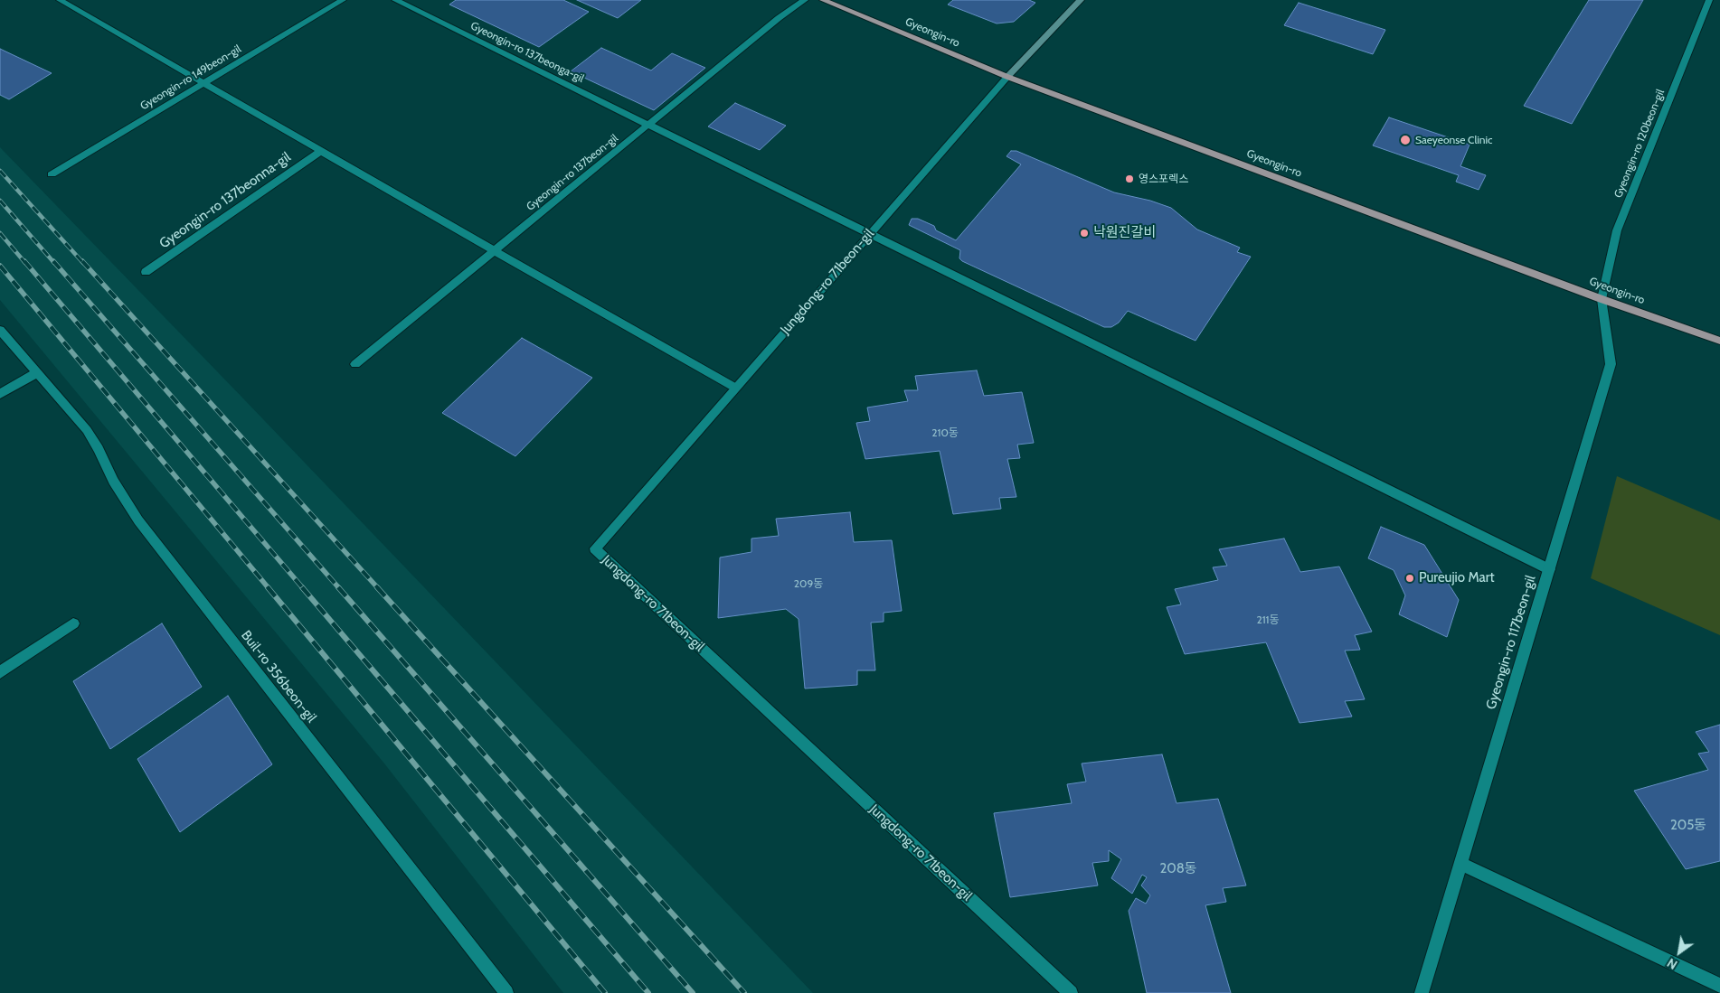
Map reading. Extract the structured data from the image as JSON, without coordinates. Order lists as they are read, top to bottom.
{
  "streets": {
    "main road": ["Gyeongin-ro"],
    "street": [
      "Gyeongin-ro 137beonga-gil",
      "Gyeongin-ro 149beon-gil",
      "Gyeongin-ro 120beon-gil",
      "Gyeongin-ro 137beon-gil",
      "Gyeongin-ro 137beonna-gil",
      "Jungdong-ro 71beon-gil",
      "Gyeongin-ro 117beon-gil",
      "Buil-ro 356beon-gil"
    ]
  },
  "crossings": [
    ["Gyeongin-ro", "Gyeongin-ro 120beon-gil"],
    ["Gyeongin-ro", "Jungdong-ro 71beon-gil"],
    ["Gyeongin-ro", "Gyeongin-ro 117beon-gil"],
    ["Gyeongin-ro 137beonga-gil", "Gyeongin-ro 137beon-gil"],
    ["Gyeongin-ro 137beonga-gil", "Jungdong-ro 71beon-gil"],
    ["Gyeongin-ro 137beonga-gil", "Gyeongin-ro 117beon-gil"],
    ["Gyeongin-ro 149beon-gil", "Gyeongin-ro 137beonna-gil"],
    ["Gyeongin-ro 120beon-gil", "Gyeongin-ro 117beon-gil"],
    ["Gyeongin-ro 137beon-gil", "Gyeongin-ro 137beonna-gil"],
    ["Gyeongin-ro 137beonna-gil", "Jungdong-ro 71beon-gil"]
  ],
  "places": [
    "Saeyeonse Clinic",
    "영스포렉스",
    "낙원진갈비",
    "Pureujio Mart"
  ],
  "house_numbers": [
    "210동",
    "209동",
    "211동",
    "205동",
    "208동"
  ],
  "north": "bottom left"
}
